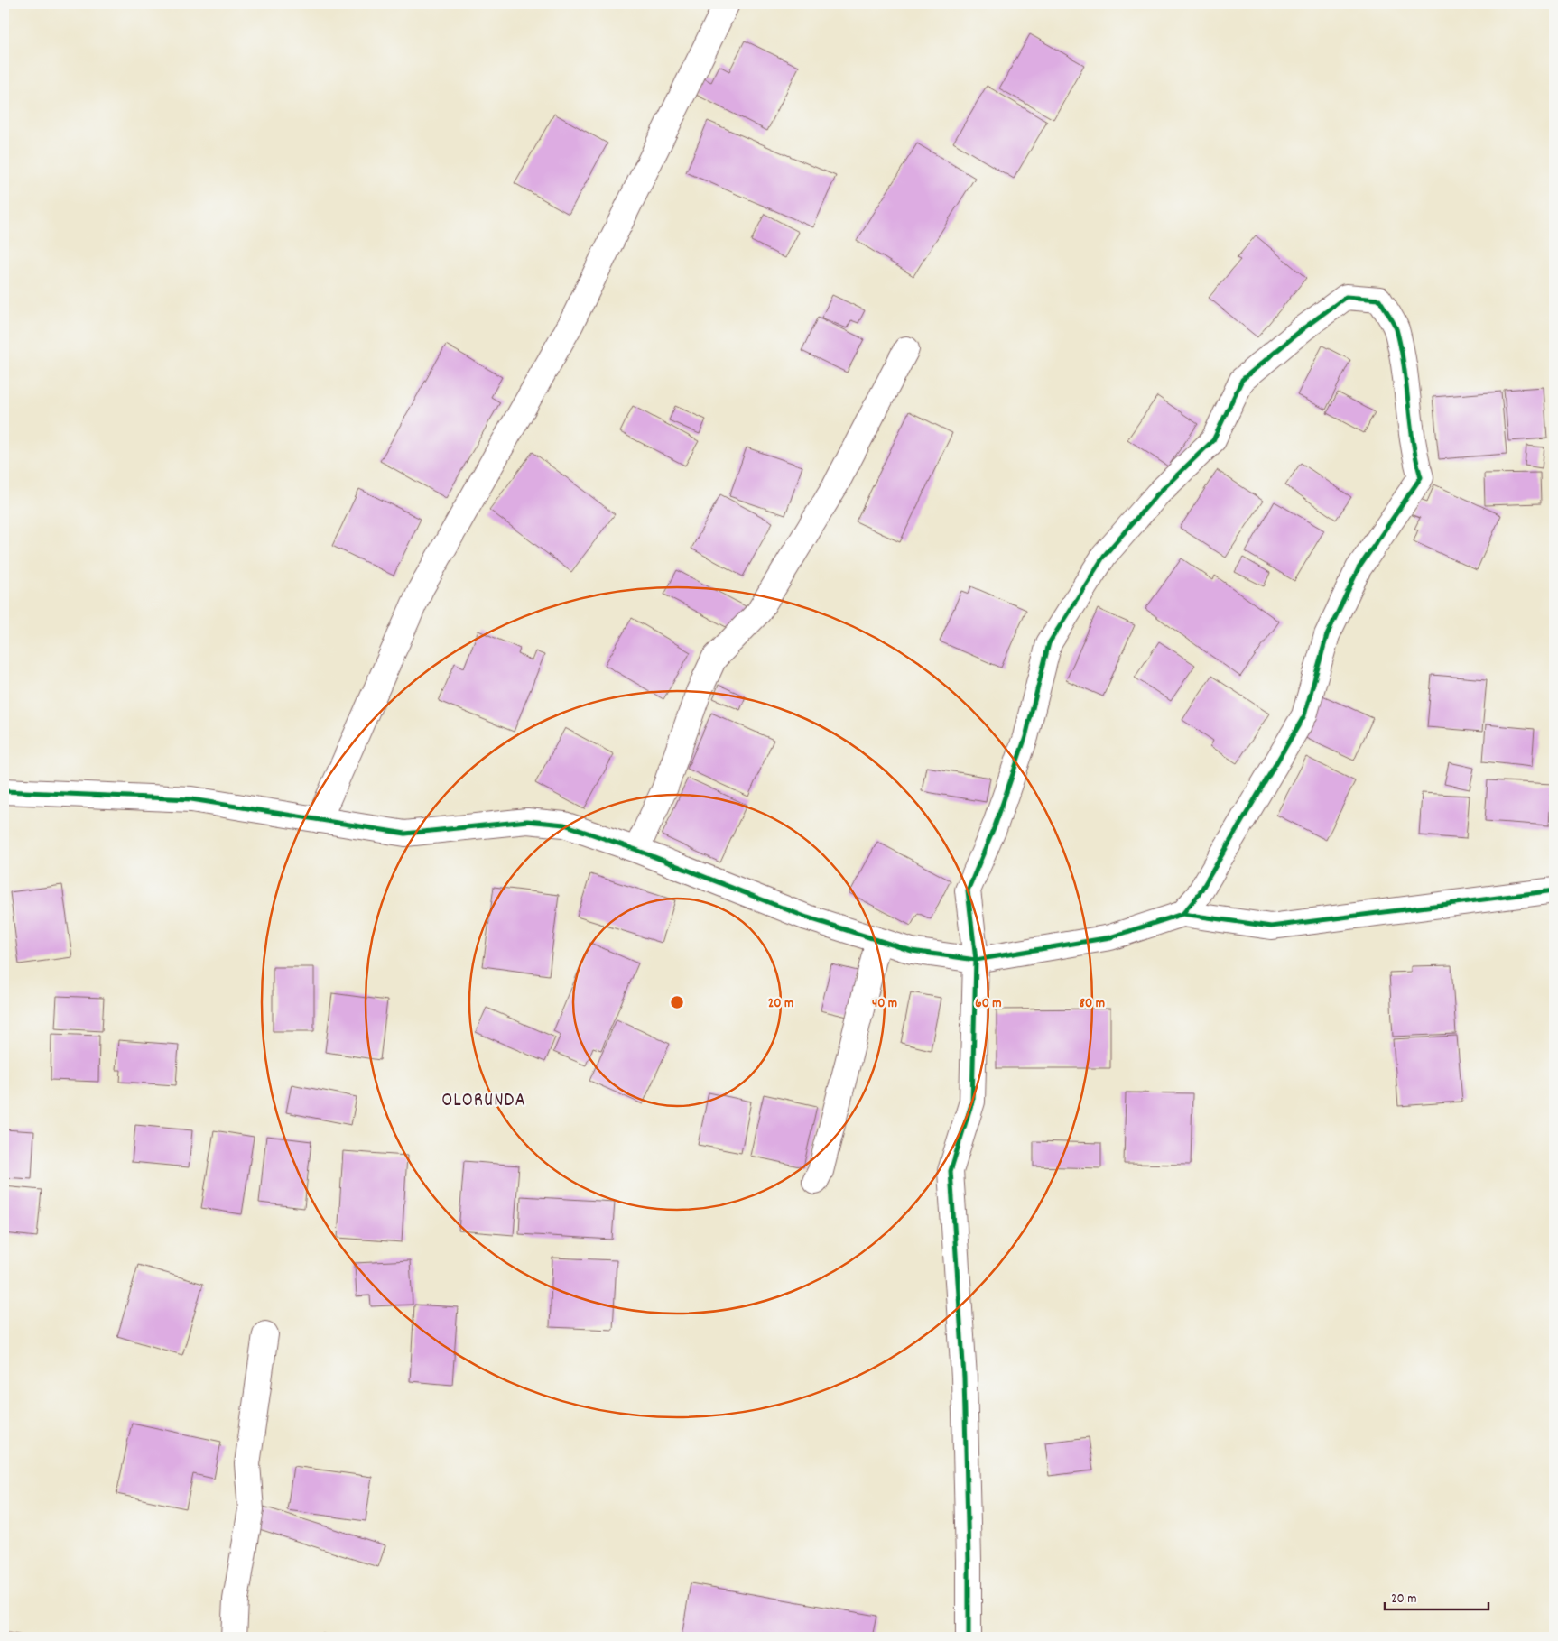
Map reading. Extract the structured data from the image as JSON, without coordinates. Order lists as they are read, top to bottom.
{
  "districts": ["OLORUNDA"],
  "scale_bar": "20 m",
  "rings": [
    "20 m",
    "40 m",
    "60 m",
    "80 m"
  ]
}
